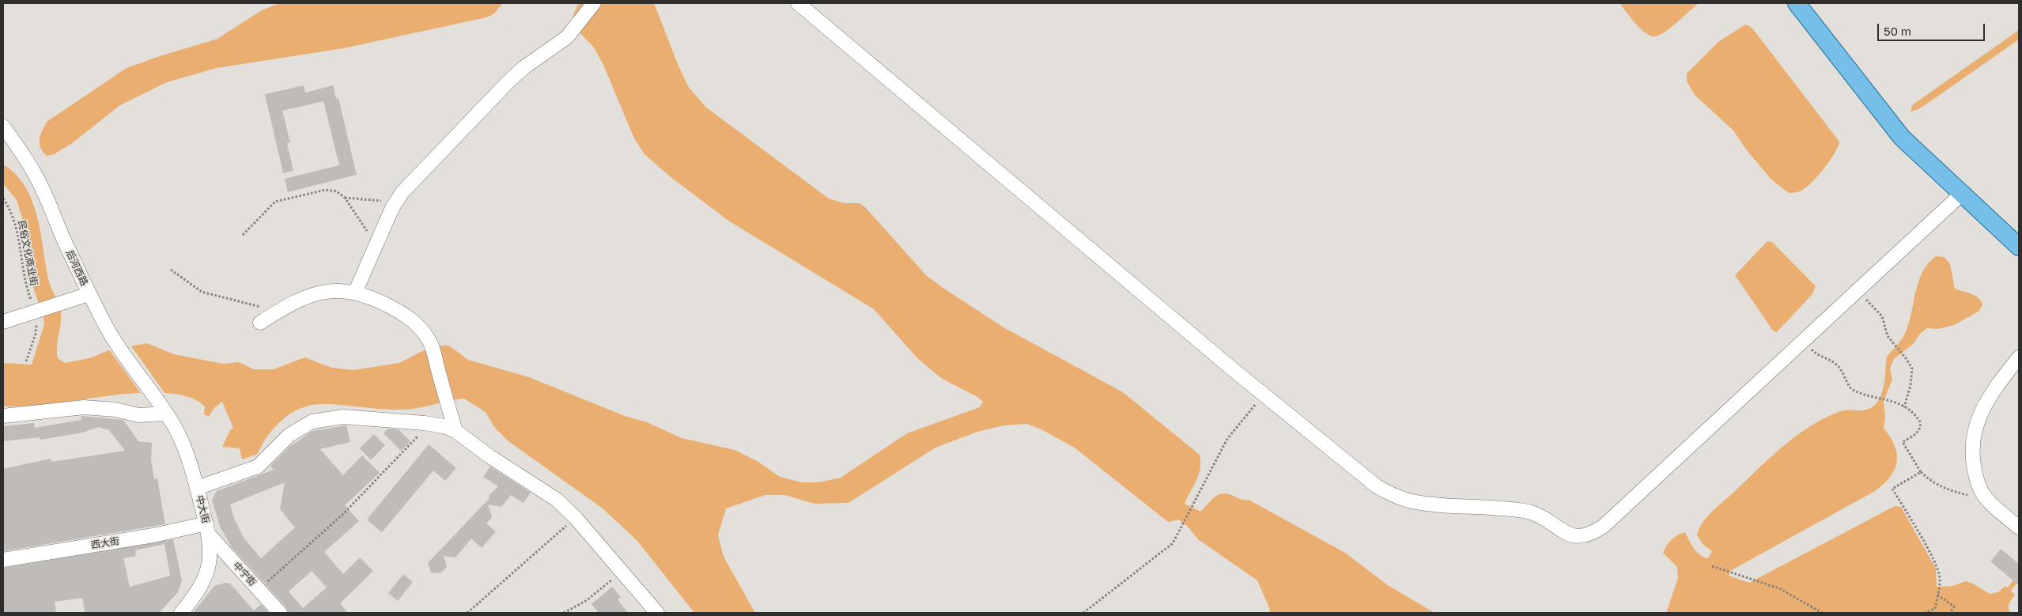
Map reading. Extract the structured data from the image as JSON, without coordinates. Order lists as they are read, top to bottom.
{
  "streets": {
    "street": [
      "后河西路",
      "中大街",
      "西大街",
      "中宁街"
    ],
    "path": ["民俗文化商业街"]
  },
  "crossings": [
    ["后河西路", "中大街"],
    ["中大街", "西大街"],
    ["中大街", "中宁街"],
    ["西大街", "中宁街"]
  ],
  "scale_bar": "50 m"
}
